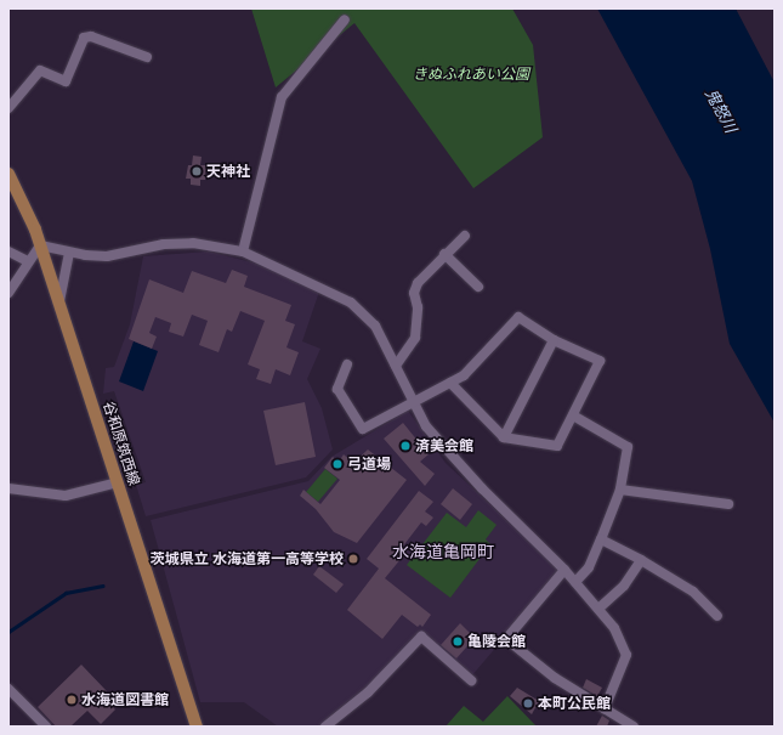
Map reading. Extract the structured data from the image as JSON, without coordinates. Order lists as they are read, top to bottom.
{
  "streets": {
    "main road": ["谷和原筑西線"]
  },
  "districts": ["水海道亀岡町"],
  "water": ["鬼怒川"],
  "parks": ["きぬふれあい公園"],
  "places": [
    "天神社",
    "済美会館",
    "弓道場",
    "茨城県立 水海道第一高等学校",
    "亀陵会館",
    "水海道図書館",
    "本町公民館"
  ]
}
